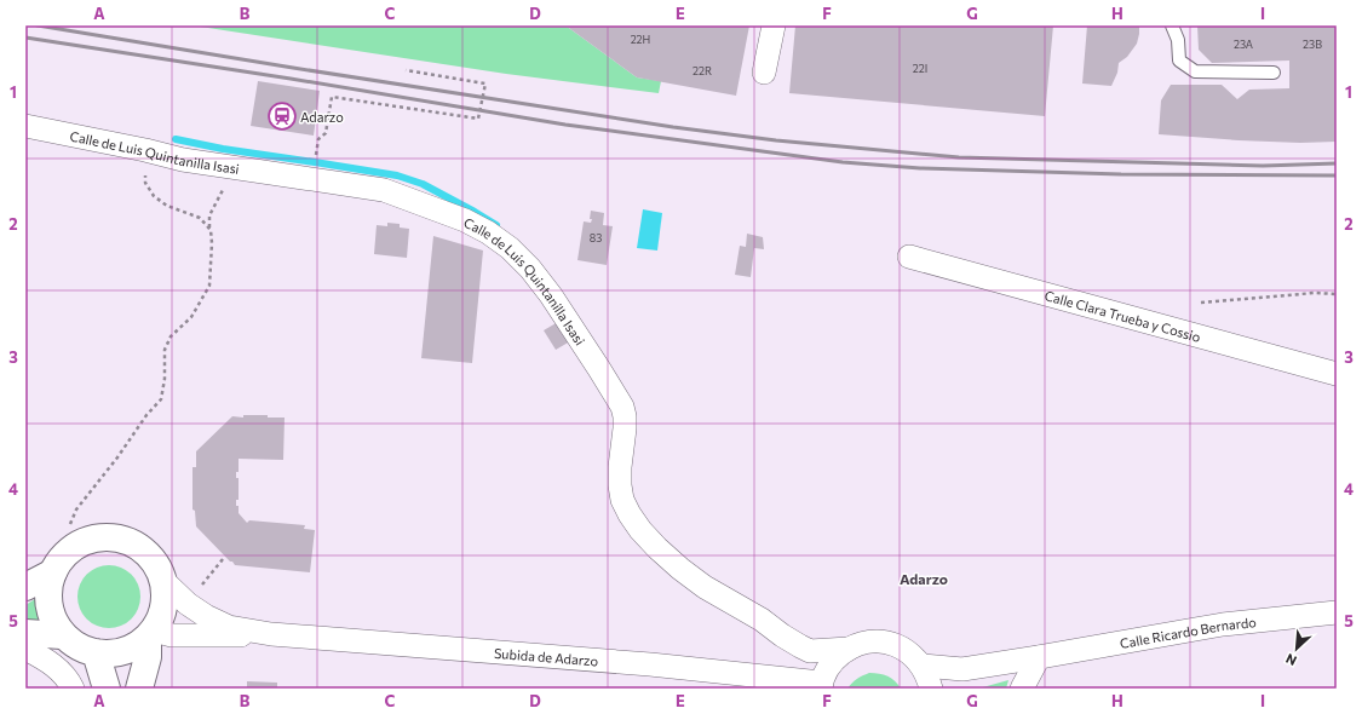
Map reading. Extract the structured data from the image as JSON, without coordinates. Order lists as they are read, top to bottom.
{
  "streets": {
    "street": [
      "Calle de Luis Quintanilla Isasi",
      "Calle Clara Trueba y Cossio",
      "Calle Ricardo Bernardo",
      "Subida de Adarzo"
    ]
  },
  "districts": ["Adarzo"],
  "places": {
    "station": ["Adarzo"]
  },
  "house_numbers": [
    "22H",
    "23A",
    "23B",
    "22I",
    "22R",
    "83"
  ],
  "north": "bottom left",
  "grid": {
    "columns": [
      "A",
      "B",
      "C",
      "D",
      "E",
      "F",
      "G",
      "H",
      "I"
    ],
    "rows": [
      "1",
      "2",
      "3",
      "4",
      "5"
    ]
  }
}
